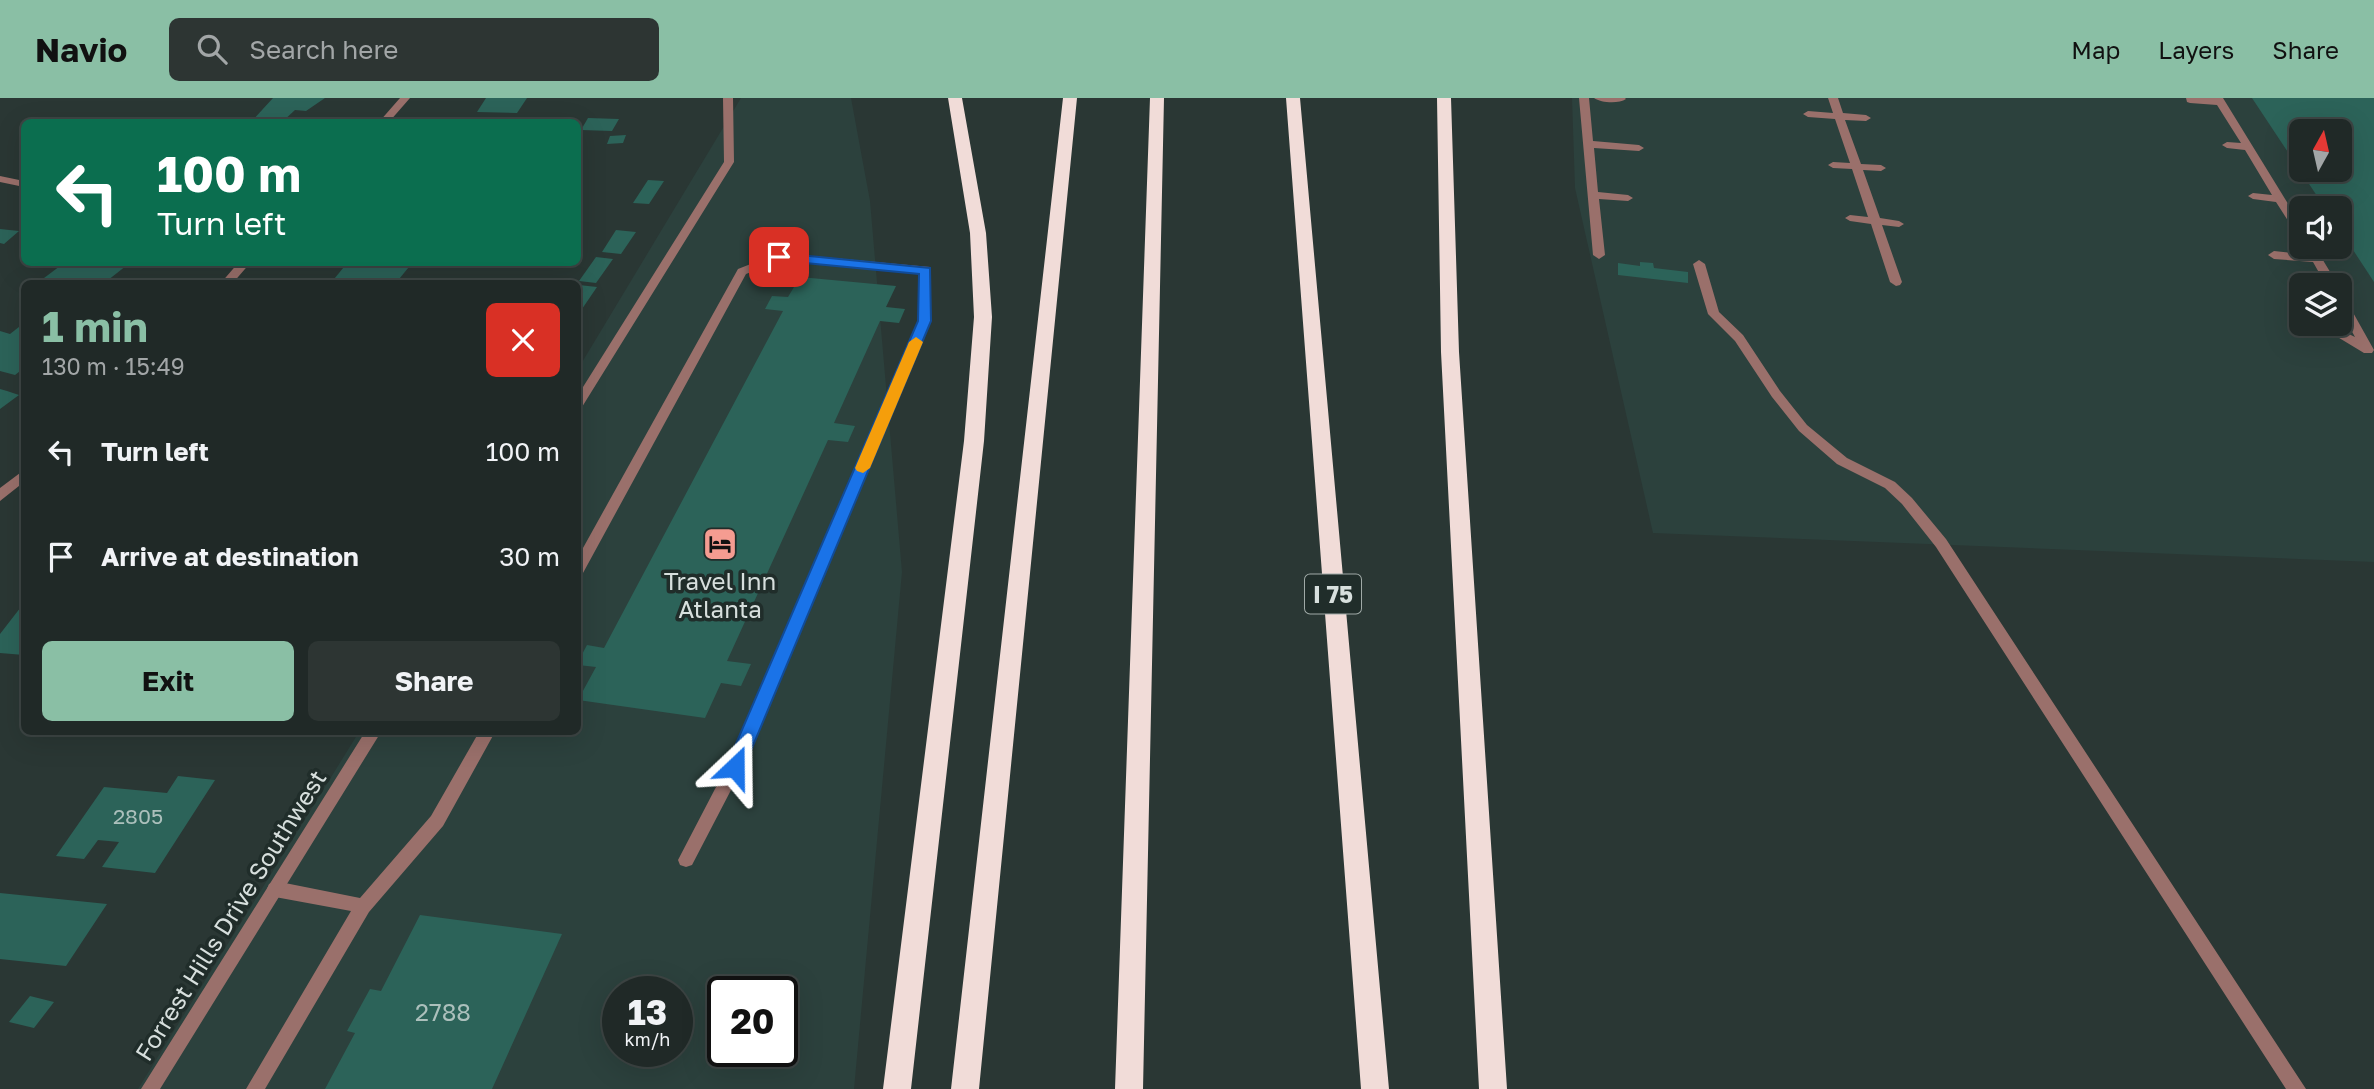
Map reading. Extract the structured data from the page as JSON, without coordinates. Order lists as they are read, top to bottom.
{
  "streets": {
    "highway": ["I 75"],
    "street": ["Forrest Hills Drive Southwest"]
  },
  "places": {
    "hotel": ["Travel Inn Atlanta"]
  },
  "house_numbers": ["2805", "2788"],
  "north": "top",
  "page": {
    "header": "Navio",
    "search": "Search here",
    "nav": ["Map", "Layers", "Share"],
    "turn": ["100 m", "Turn left"],
    "heading": ["1 min", "130 m · 15:49"],
    "list": [
      {
        "name": "Turn left",
        "value": "100 m"
      },
      {
        "name": "Arrive at destination",
        "value": "30 m"
      }
    ],
    "buttons": ["Exit", "Share"],
    "speed": "13 km/h",
    "limit": "20"
  }
}
